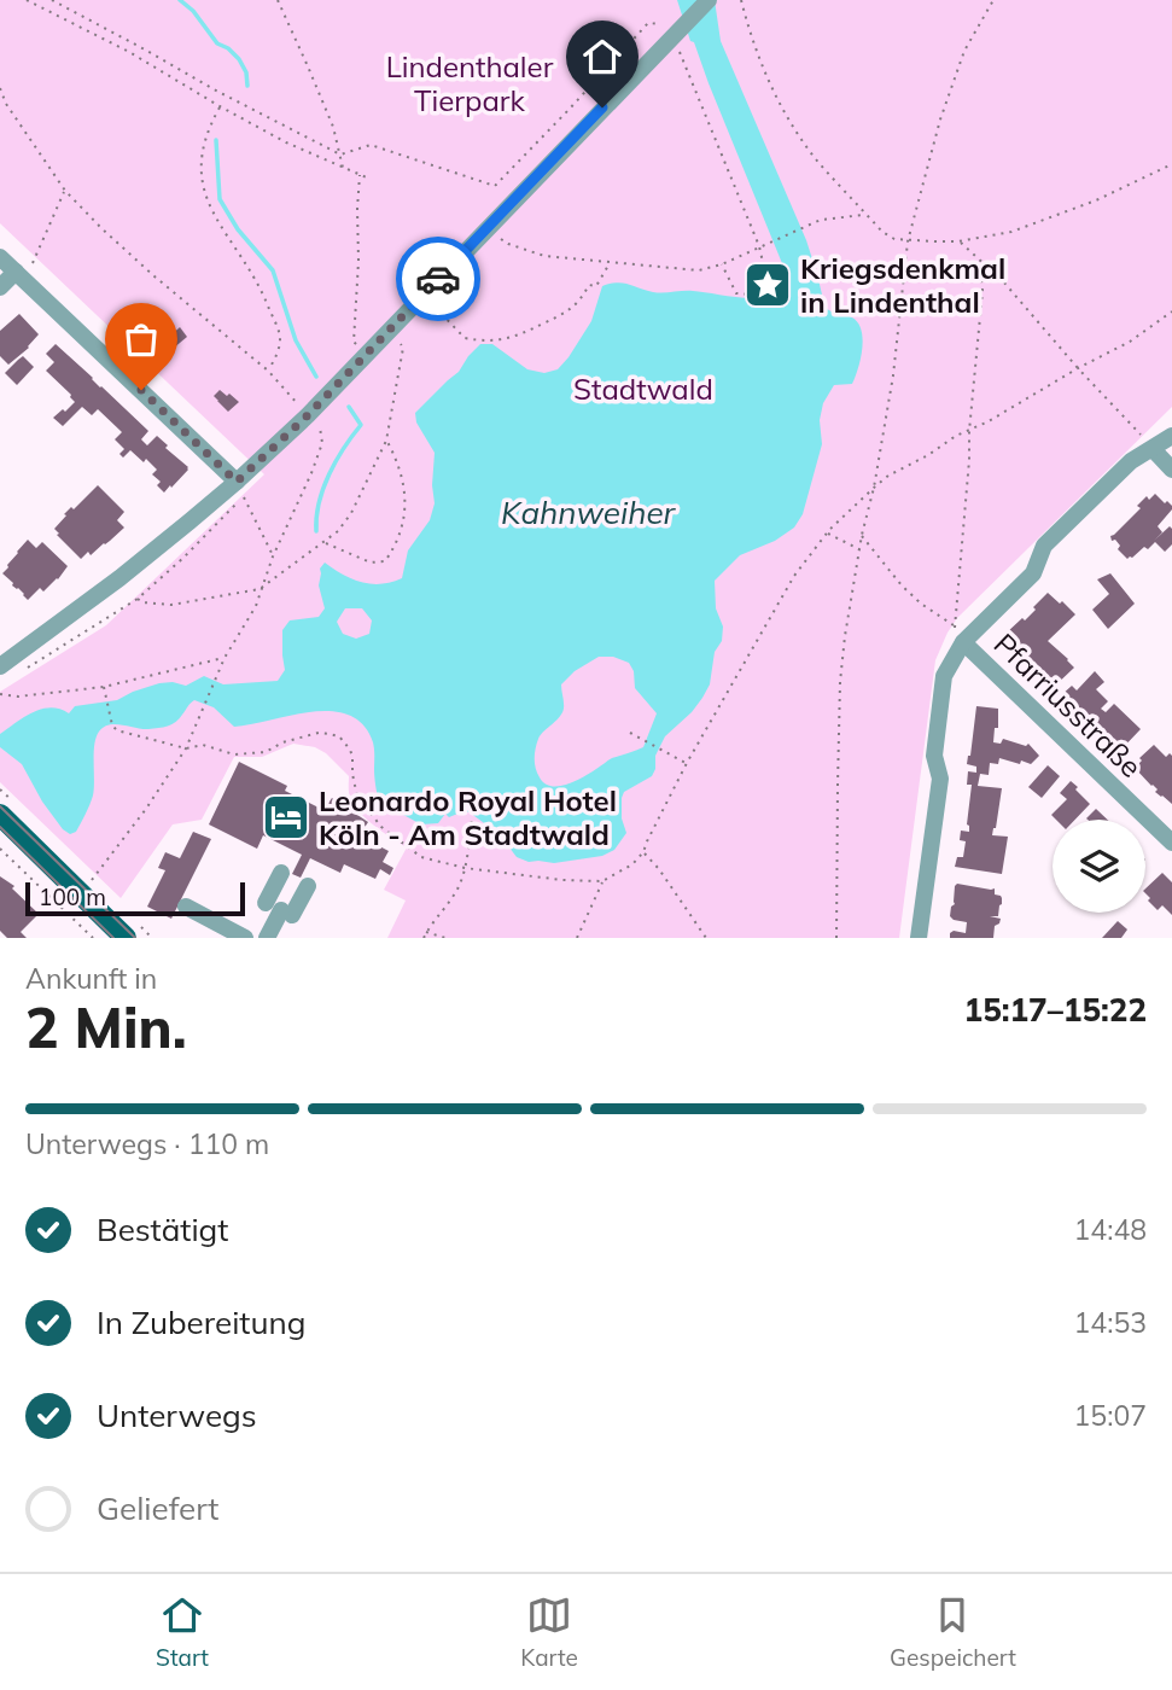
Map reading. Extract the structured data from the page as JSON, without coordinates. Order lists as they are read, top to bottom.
{
  "streets": {
    "street": ["Pfarriusstraße"]
  },
  "water": ["Kahnweiher"],
  "parks": ["Lindenthaler Tierpark", "Stadtwald"],
  "places": {
    "place": ["Kriegsdenkmal in Lindenthal"],
    "hotel": ["Leonardo Royal Hotel Köln - Am Stadtwald"]
  },
  "scale_bar": "100 m",
  "page": {
    "scale": "100 m",
    "heading": ["2 Min.", "Ankunft in", "15:17–15:22"],
    "bar": "Unterwegs · 110 m",
    "list": [
      ["Bestätigt", "14:48"],
      ["In Zubereitung", "14:53"],
      ["Unterwegs", "15:07"],
      "Geliefert"
    ],
    "tabs": ["Start", "Karte", "Gespeichert"]
  }
}
